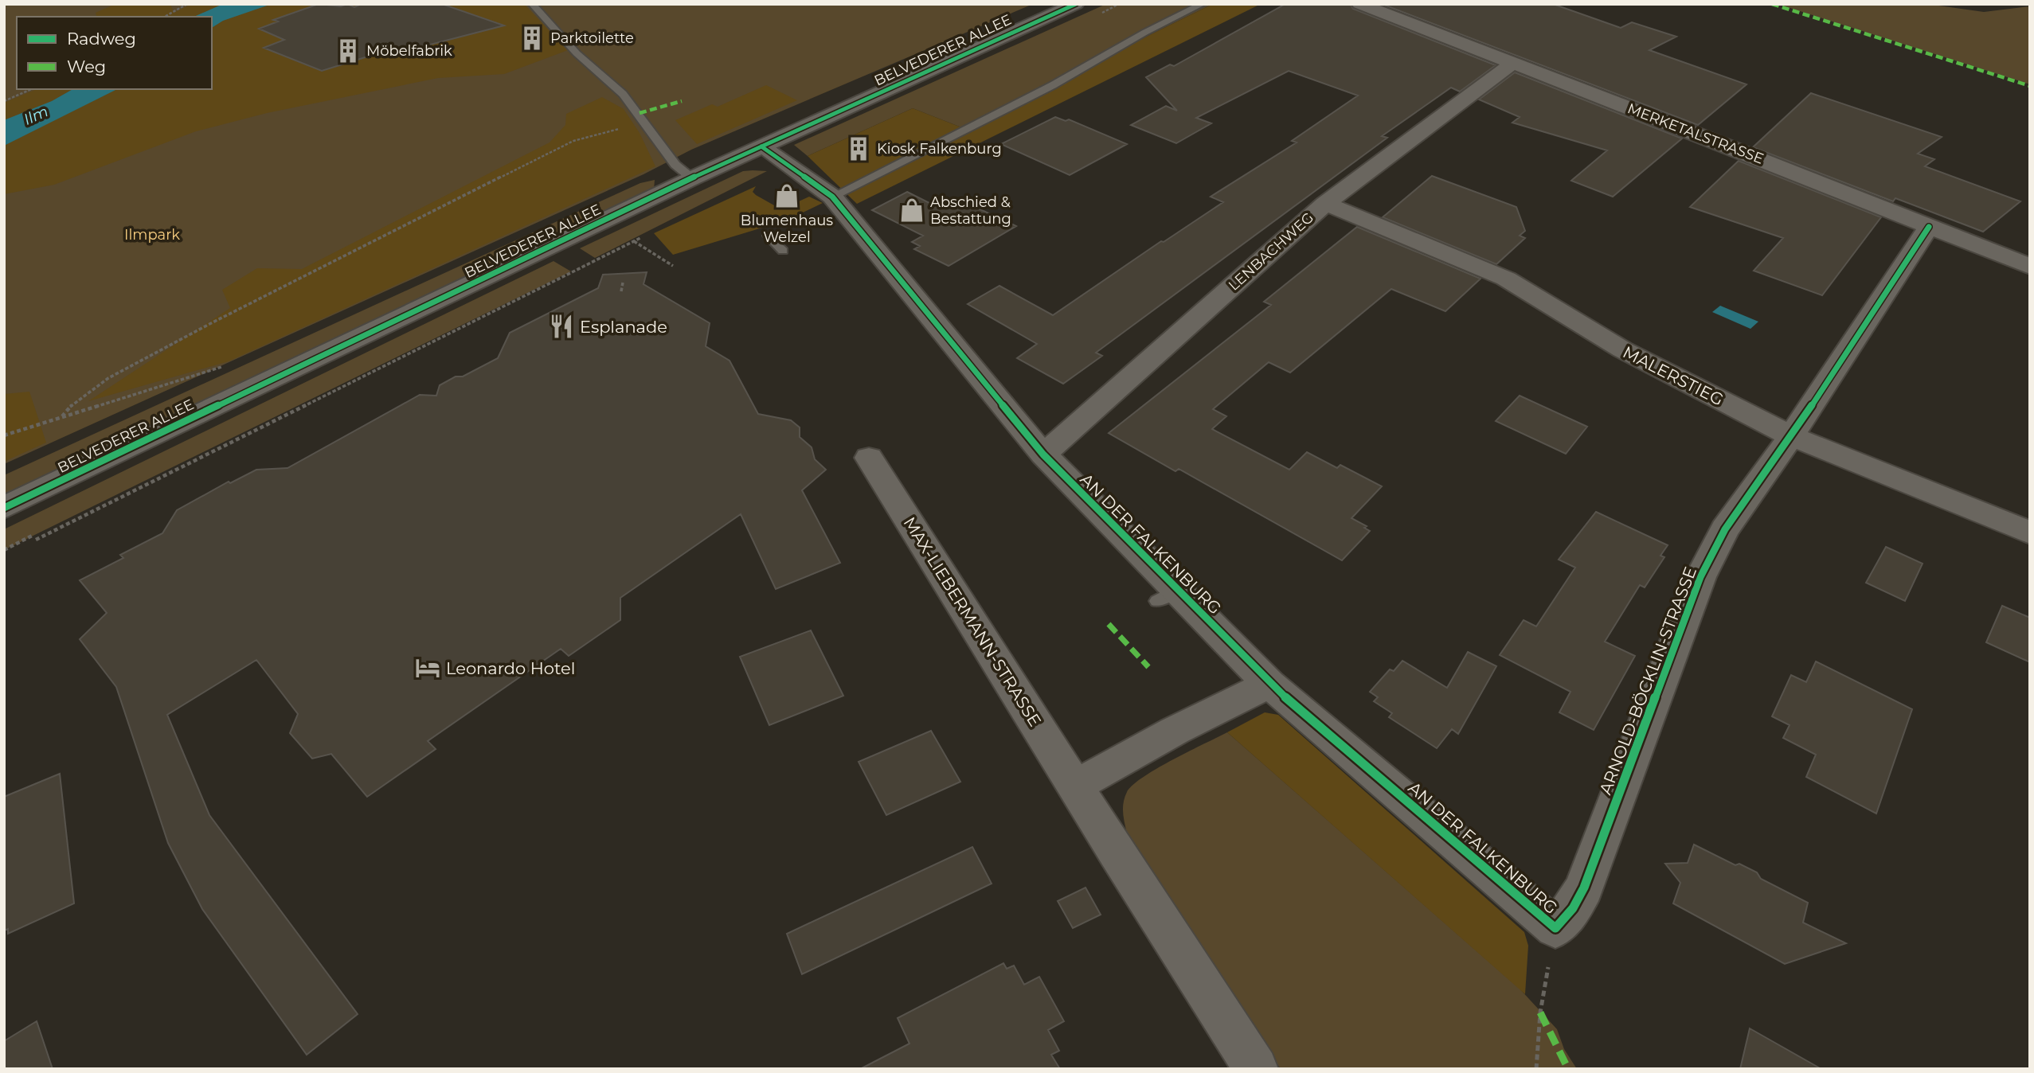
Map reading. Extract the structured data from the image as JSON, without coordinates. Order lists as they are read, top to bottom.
{
  "streets": {
    "street": [
      "BELVEDERER ALLEE",
      "MERKETALSTRASSE",
      "LENBACHWEG",
      "MALERSTIEG",
      "AN DER FALKENBURG",
      "MAX-LIEBERMANN-STRASSE",
      "ARNOLD-BÖCKLIN-STRASSE"
    ]
  },
  "crossings": [
    ["BELVEDERER ALLEE", "AN DER FALKENBURG"],
    ["MERKETALSTRASSE", "LENBACHWEG"],
    ["MERKETALSTRASSE", "ARNOLD-BÖCKLIN-STRASSE"],
    ["LENBACHWEG", "MALERSTIEG"],
    ["LENBACHWEG", "AN DER FALKENBURG"],
    ["MALERSTIEG", "ARNOLD-BÖCKLIN-STRASSE"],
    ["AN DER FALKENBURG", "ARNOLD-BÖCKLIN-STRASSE"]
  ],
  "water": ["Ilm"],
  "parks": ["Ilmpark"],
  "places": {
    "building": ["Parktoilette", "Möbelfabrik", "Kiosk Falkenburg"],
    "shop": ["Blumenhaus Welzel", "Abschied & Bestattung"],
    "restaurant": ["Esplanade"],
    "hotel": ["Leonardo Hotel"]
  },
  "legend": ["Radweg", "Weg"]
}
